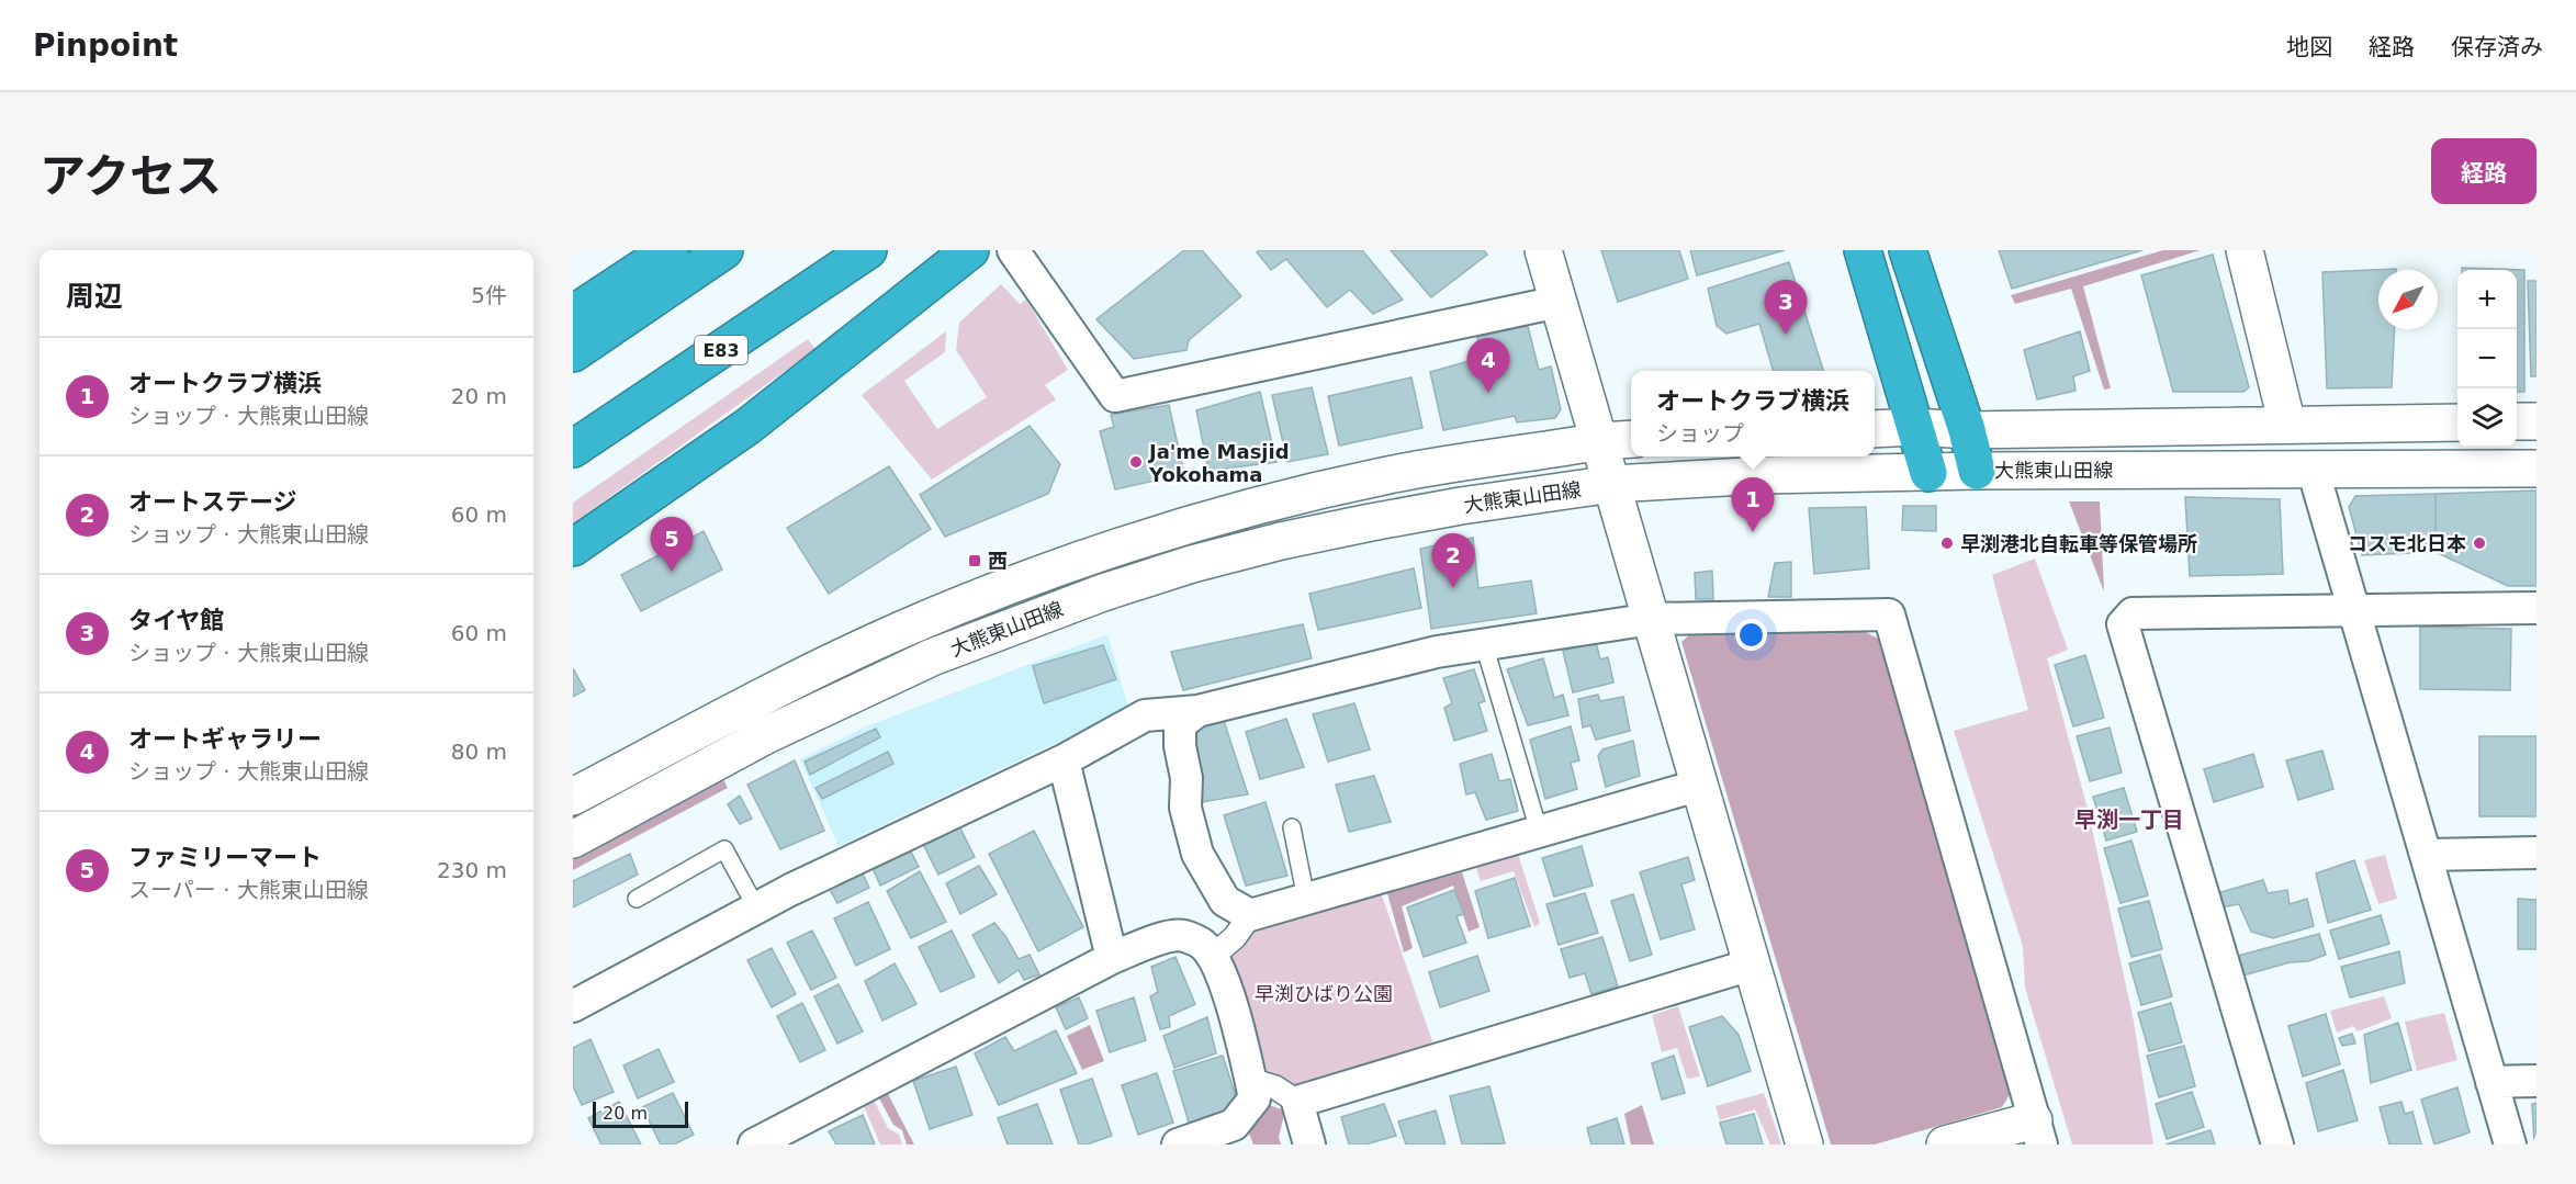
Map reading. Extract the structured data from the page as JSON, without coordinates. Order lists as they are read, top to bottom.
{
  "streets": {
    "highway": ["E83"],
    "street": ["大熊東山田線"]
  },
  "districts": ["早渕一丁目"],
  "parks": ["早渕ひばり公園"],
  "places": {
    "other": ["Ja'me Masjid Yokohama", "早渕港北自転車等保管場所", "コスモ北日本"],
    "transit": ["西"]
  },
  "scale_bar": "20 m",
  "north": "bottom left",
  "page": {
    "header": "Pinpoint",
    "nav": ["地図", "経路", "保存済み"],
    "title": "アクセス",
    "buttons": "経路",
    "heading": ["周辺", "5件"],
    "map_buttons": ["+", "−"],
    "pins": [
      "3",
      "4",
      "1",
      "5",
      "2"
    ],
    "list": [
      {
        "mark": "1",
        "name": "オートクラブ横浜",
        "note": "ショップ · 大熊東山田線",
        "value": "20 m"
      },
      {
        "mark": "2",
        "name": "オートステージ",
        "note": "ショップ · 大熊東山田線",
        "value": "60 m"
      },
      {
        "mark": "3",
        "name": "タイヤ館",
        "note": "ショップ · 大熊東山田線",
        "value": "60 m"
      },
      {
        "mark": "4",
        "name": "オートギャラリー",
        "note": "ショップ · 大熊東山田線",
        "value": "80 m"
      },
      {
        "mark": "5",
        "name": "ファミリーマート",
        "note": "スーパー · 大熊東山田線",
        "value": "230 m"
      }
    ],
    "popup": ["オートクラブ横浜", "ショップ"],
    "scale": "20 m"
  }
}
